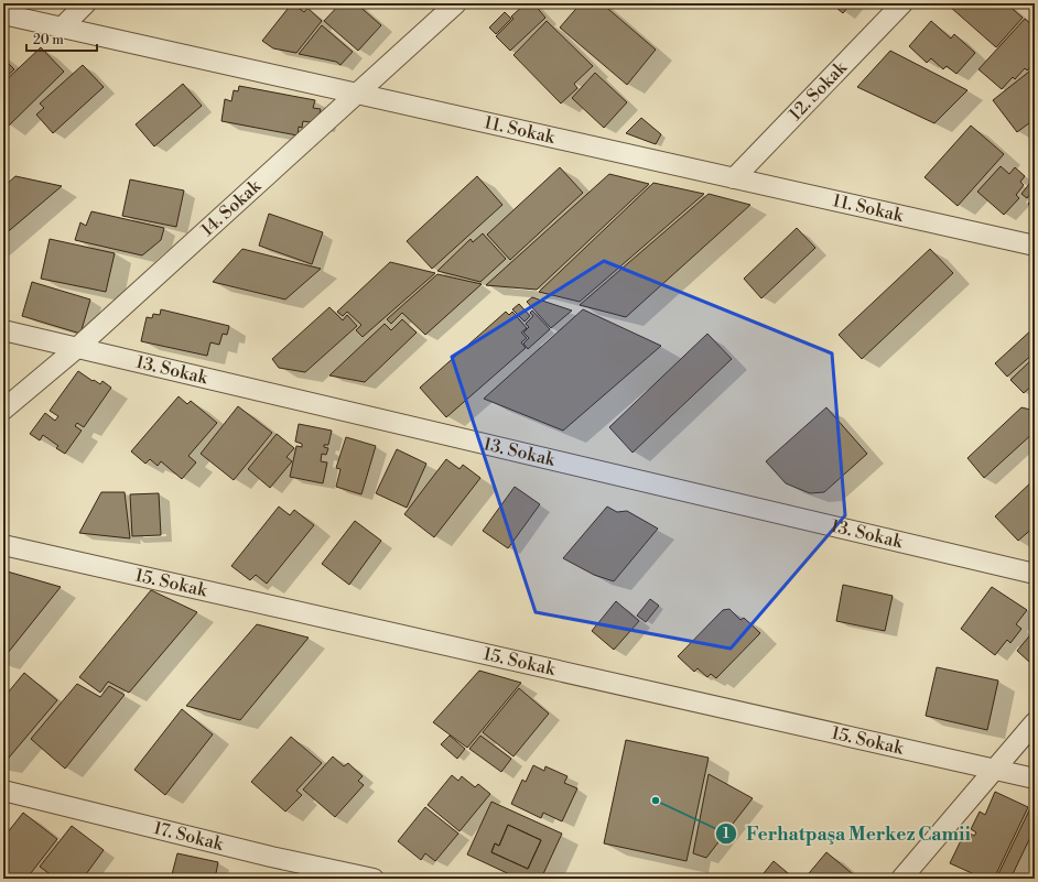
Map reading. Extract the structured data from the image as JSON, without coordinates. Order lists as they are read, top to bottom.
{
  "streets": {
    "street": [
      "12. Sokak",
      "11. Sokak",
      "14. Sokak",
      "13. Sokak",
      "15. Sokak",
      "17. Sokak"
    ]
  },
  "crossings": [
    ["12. Sokak", "11. Sokak"],
    ["11. Sokak", "14. Sokak"],
    ["14. Sokak", "13. Sokak"]
  ],
  "places": ["Ferhatpaşa Merkez Camii"],
  "scale_bar": "20 m"
}
